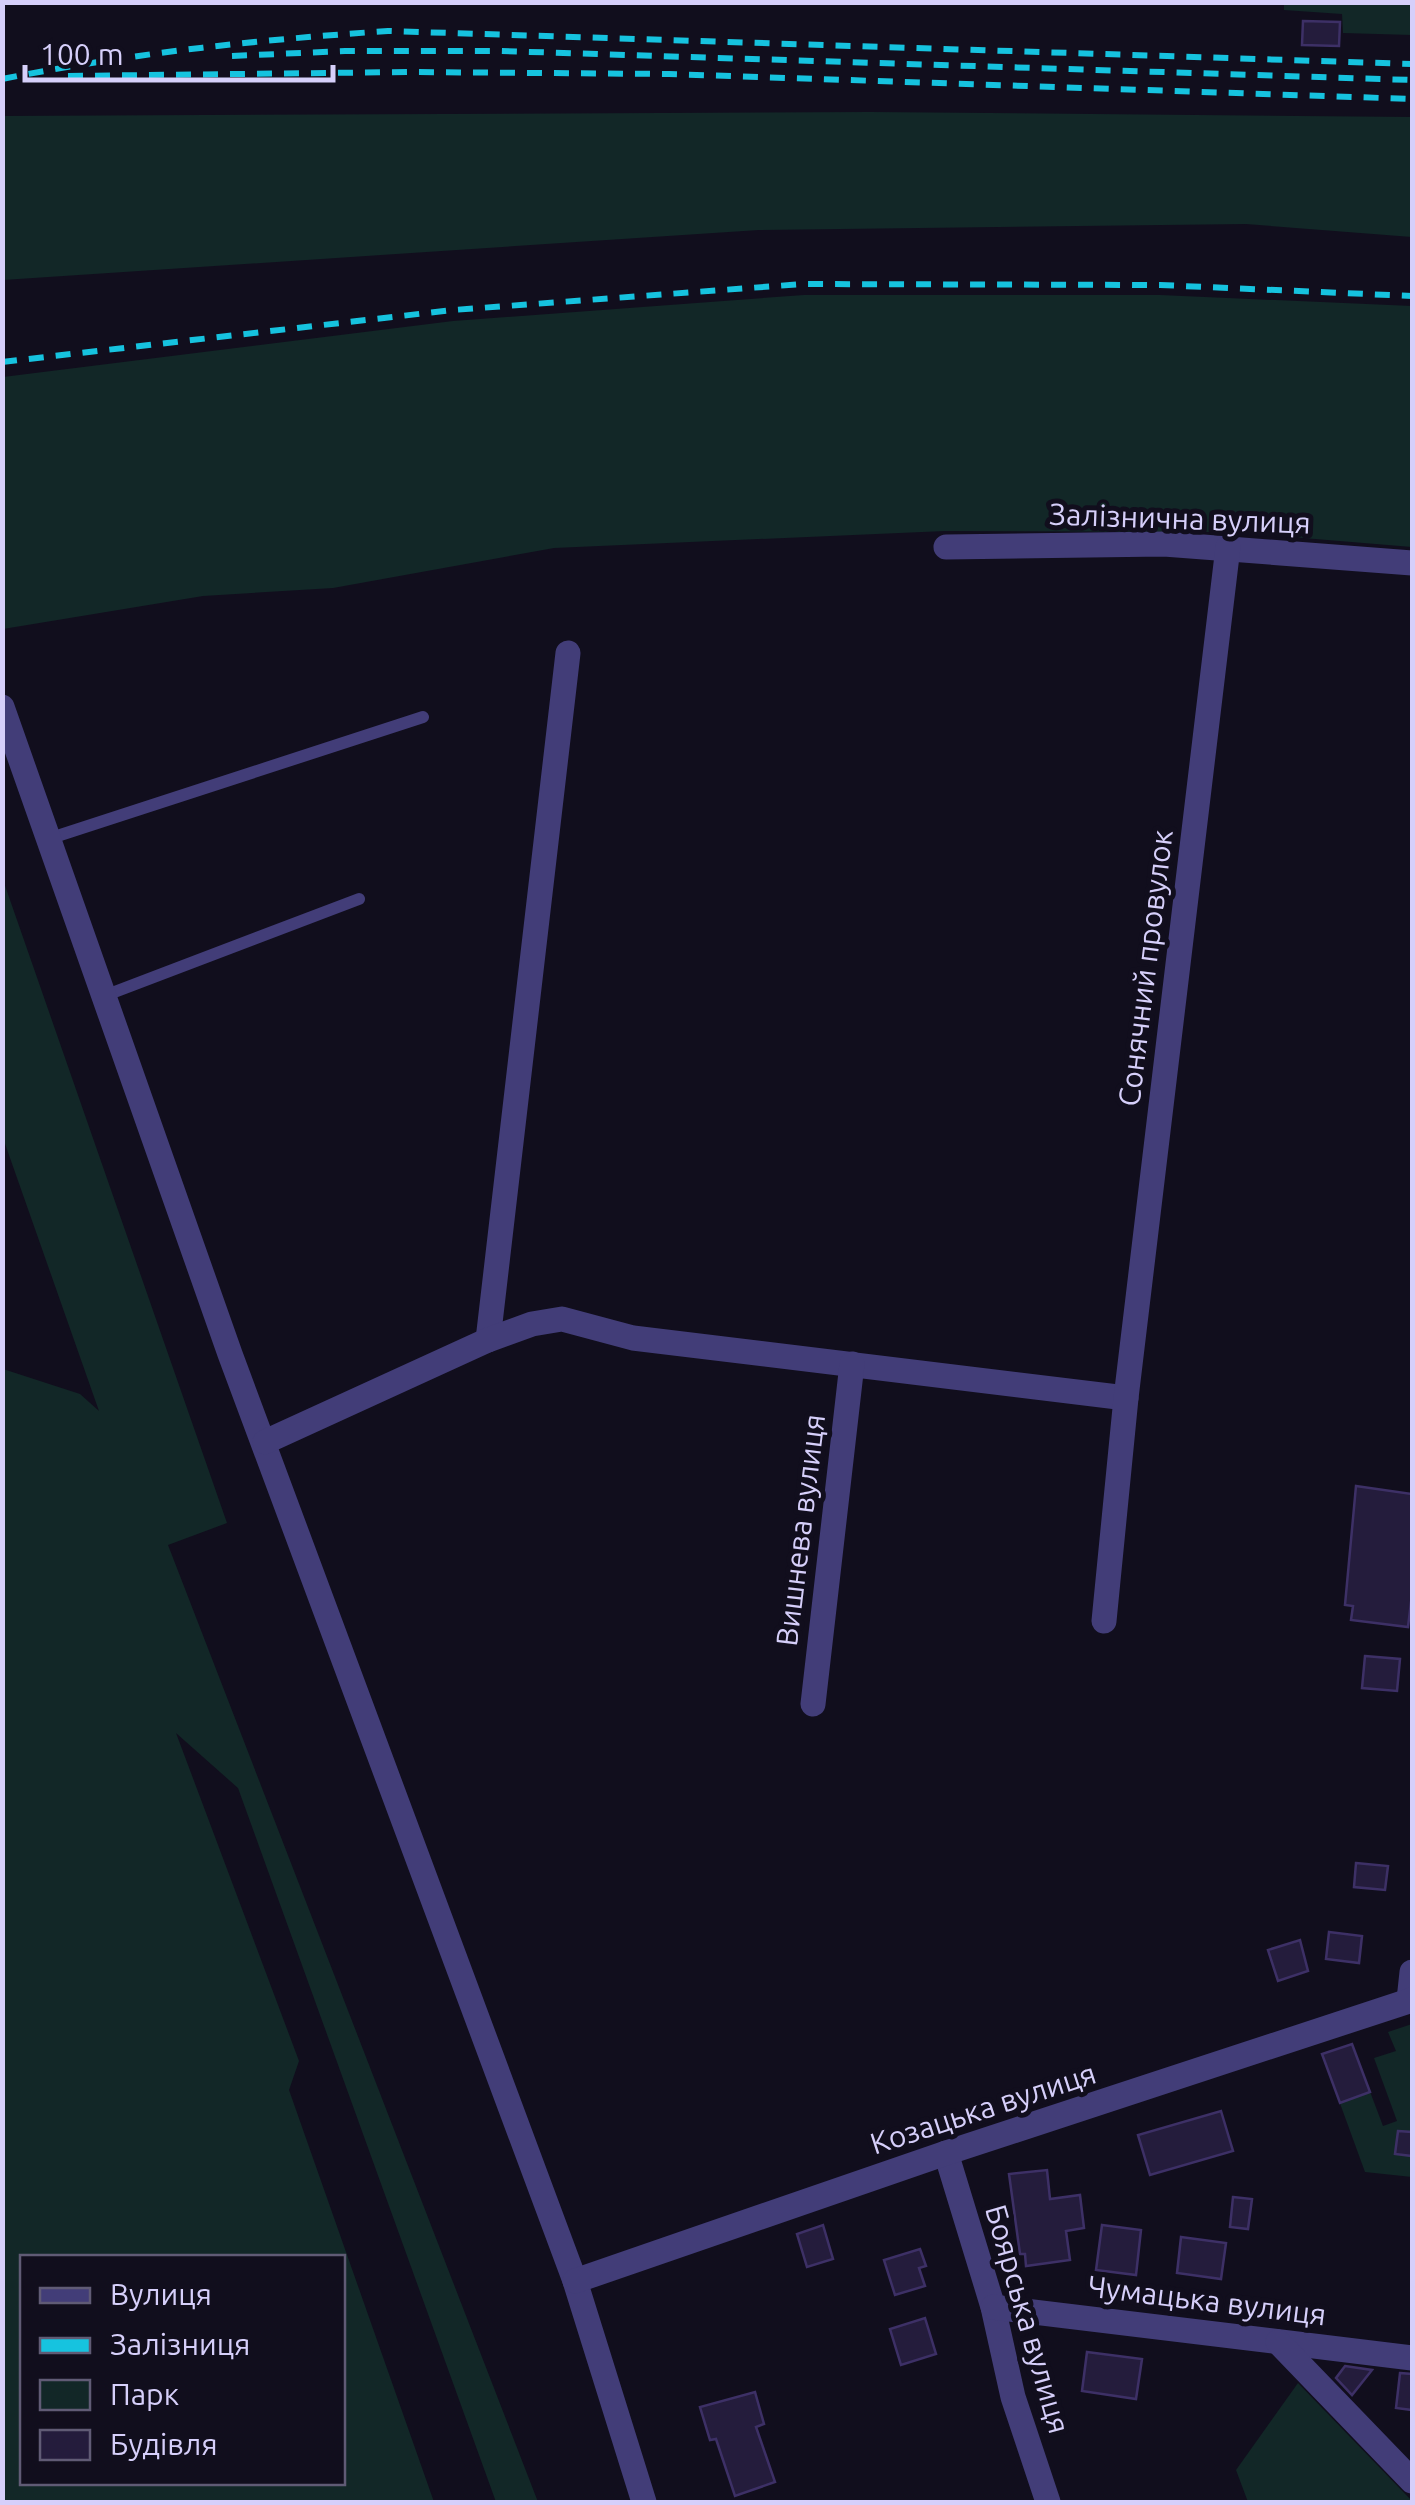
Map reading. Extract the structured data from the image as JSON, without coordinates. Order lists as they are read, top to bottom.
{
  "streets": {
    "street": [
      "Залізнична вулиця",
      "Сонячний провулок",
      "Вишнева вулиця",
      "Козацька вулиця",
      "Чумацька вулиця",
      "Боярська вулиця"
    ]
  },
  "crossings": [
    ["Залізнична вулиця", "Сонячний провулок"],
    ["Козацька вулиця", "Боярська вулиця"],
    ["Чумацька вулиця", "Боярська вулиця"]
  ],
  "legend": [
    "Вулиця",
    "Залізниця",
    "Парк",
    "Будівля"
  ],
  "scale_bar": "100 m"
}
